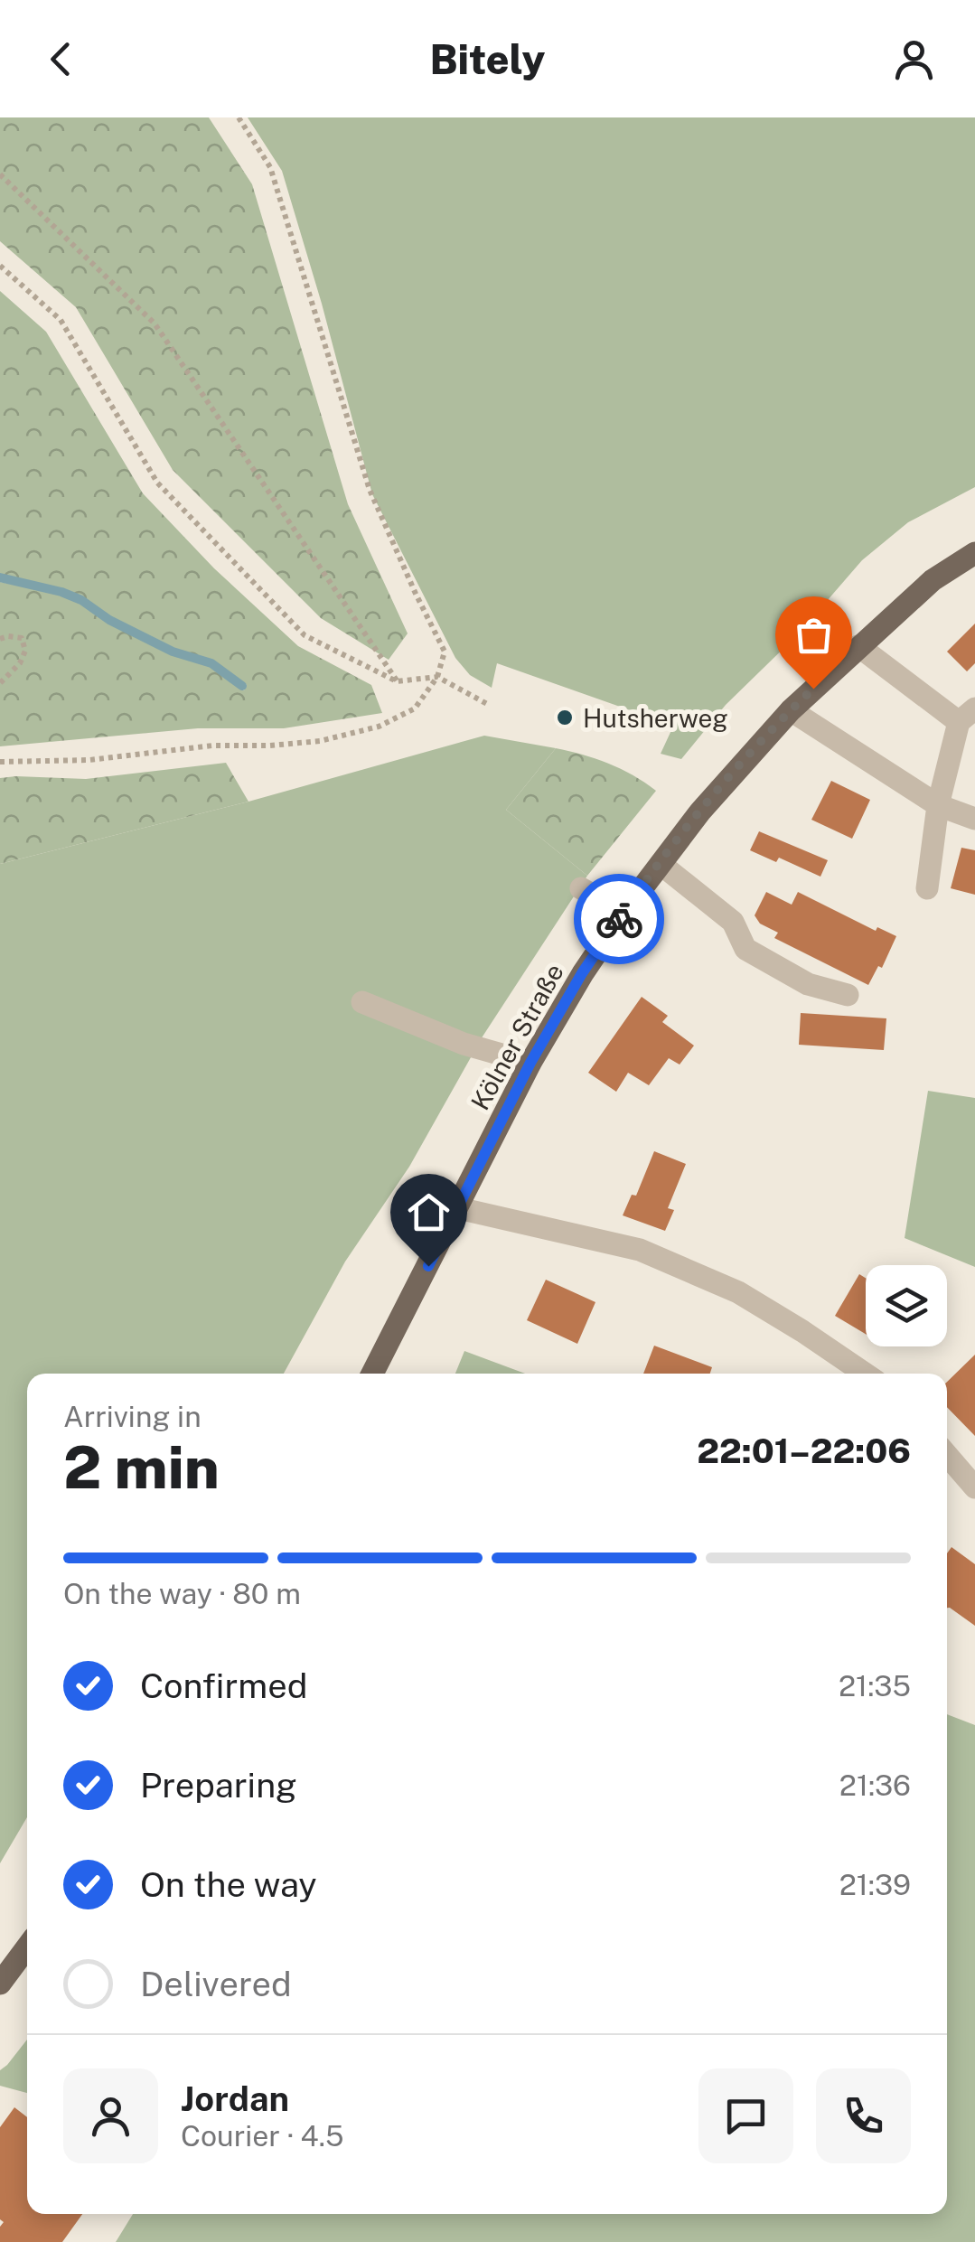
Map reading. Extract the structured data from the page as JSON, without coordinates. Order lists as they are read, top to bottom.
{
  "streets": {
    "main road": ["Kölner Straße"]
  },
  "places": ["Hutsherweg"],
  "page": {
    "header": "Bitely",
    "heading": ["2 min", "Arriving in", "22:01–22:06"],
    "panel": ["Jordan", "Courier · 4.5"],
    "bar": "On the way · 80 m",
    "list": [
      ["Confirmed", "21:35"],
      ["Preparing", "21:36"],
      ["On the way", "21:39"],
      "Delivered"
    ]
  }
}
